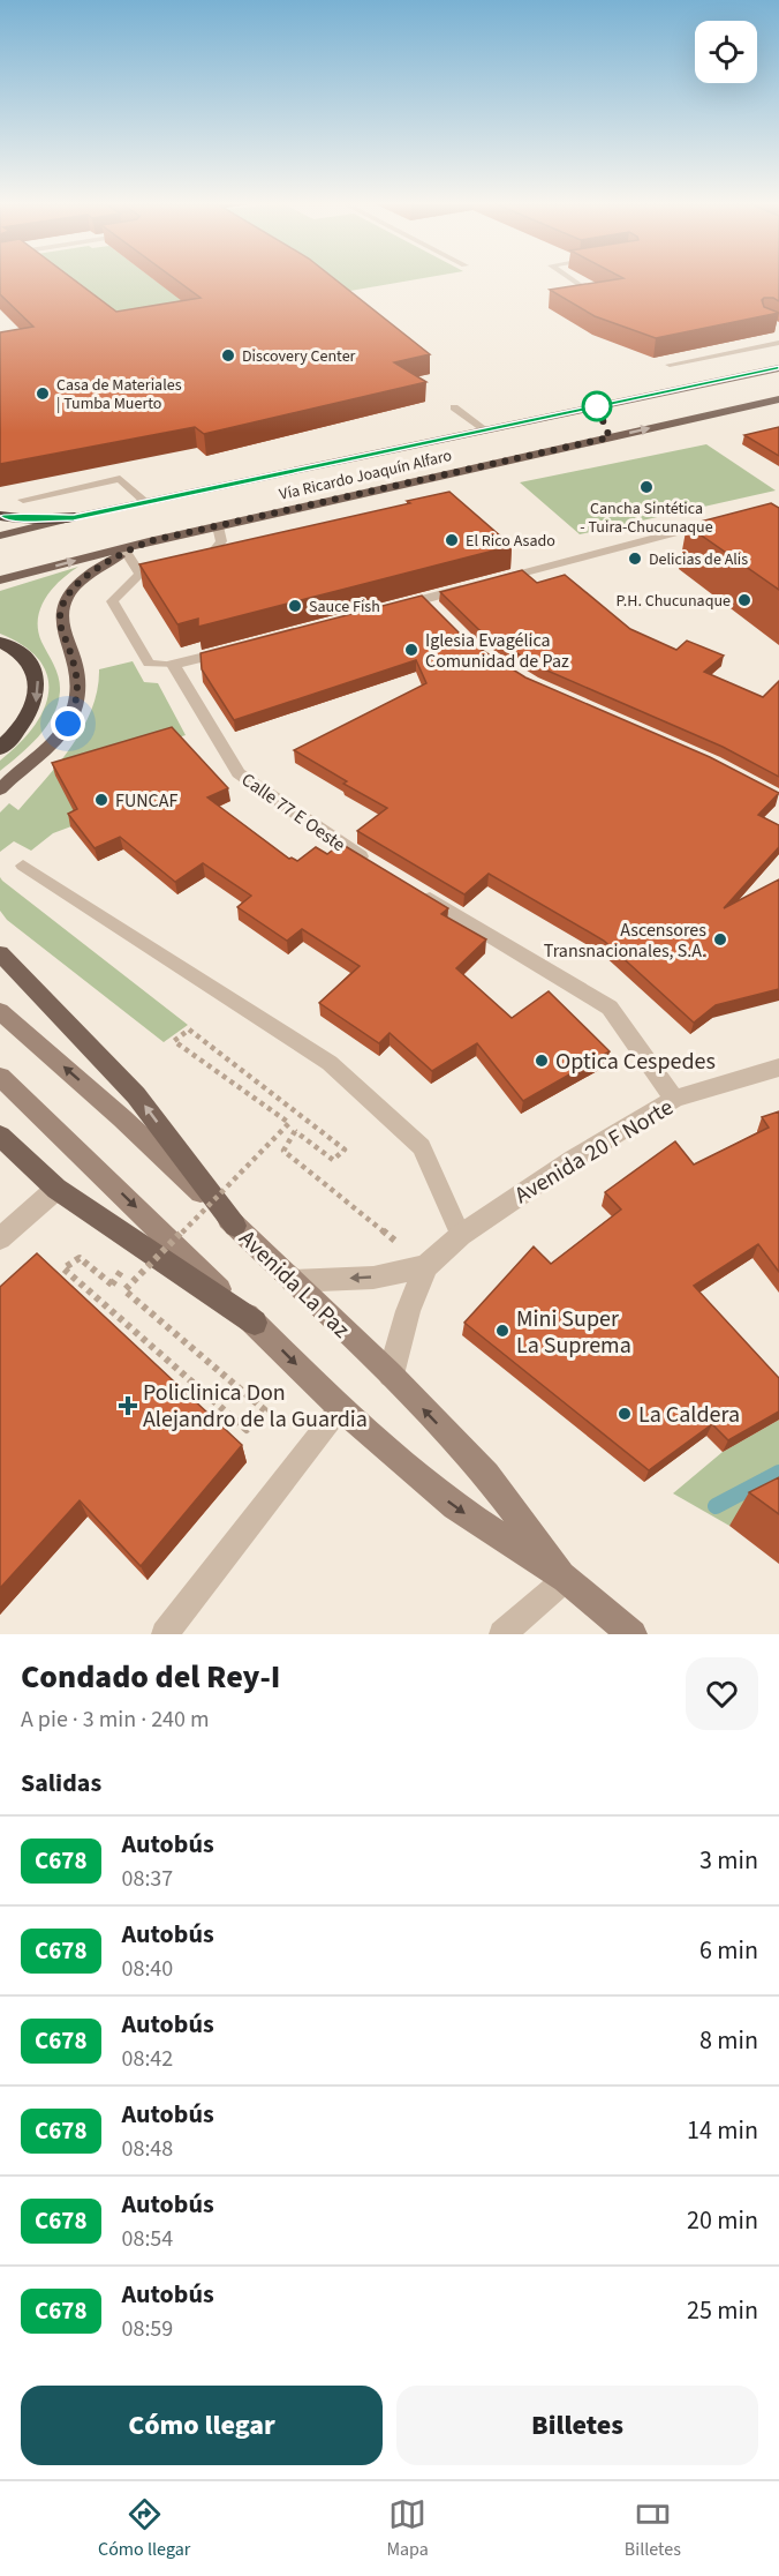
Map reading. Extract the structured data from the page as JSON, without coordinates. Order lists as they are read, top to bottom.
{
  "streets": {
    "main road": ["Vía Ricardo Joaquín Alfaro", "Avenida La Paz"],
    "street": ["Calle 77 E Oeste", "Avenida 20 F Norte"]
  },
  "crossings": [
    ["Avenida 20 F Norte", "Avenida La Paz"]
  ],
  "places": {
    "other": [
      "Discovery Center",
      "Casa de Materiales | Tumba Muerto",
      "Cancha Sintética - Tuira-Chucunaque",
      "El Rico Asado",
      "Delicias de Alis",
      "P.H. Chucunaque",
      "Sauce Fish",
      "Iglesia Evagélica Comunidad de Paz",
      "FUNCAF",
      "Ascensores Transnacionales, S.A.",
      "Optica Cespedes",
      "Mini Super La Suprema",
      "La Caldera"
    ],
    "health": ["Policlinica Don Alejandro de la Guardia"]
  },
  "lines": ["bus line C678"],
  "page": {
    "heading": [
      ["Condado del Rey-I", "A pie · 3 min · 240 m"],
      "Salidas"
    ],
    "list": [
      {
        "mark": "C678",
        "name": "Autobús",
        "note": "08:37",
        "value": "3 min"
      },
      {
        "mark": "C678",
        "name": "Autobús",
        "note": "08:40",
        "value": "6 min"
      },
      {
        "mark": "C678",
        "name": "Autobús",
        "note": "08:42",
        "value": "8 min"
      },
      {
        "mark": "C678",
        "name": "Autobús",
        "note": "08:48",
        "value": "14 min"
      },
      {
        "mark": "C678",
        "name": "Autobús",
        "note": "08:54",
        "value": "20 min"
      },
      {
        "mark": "C678",
        "name": "Autobús",
        "note": "08:59",
        "value": "25 min"
      }
    ],
    "buttons": ["Cómo llegar", "Billetes"],
    "tabs": ["Cómo llegar", "Mapa", "Billetes"]
  }
}
